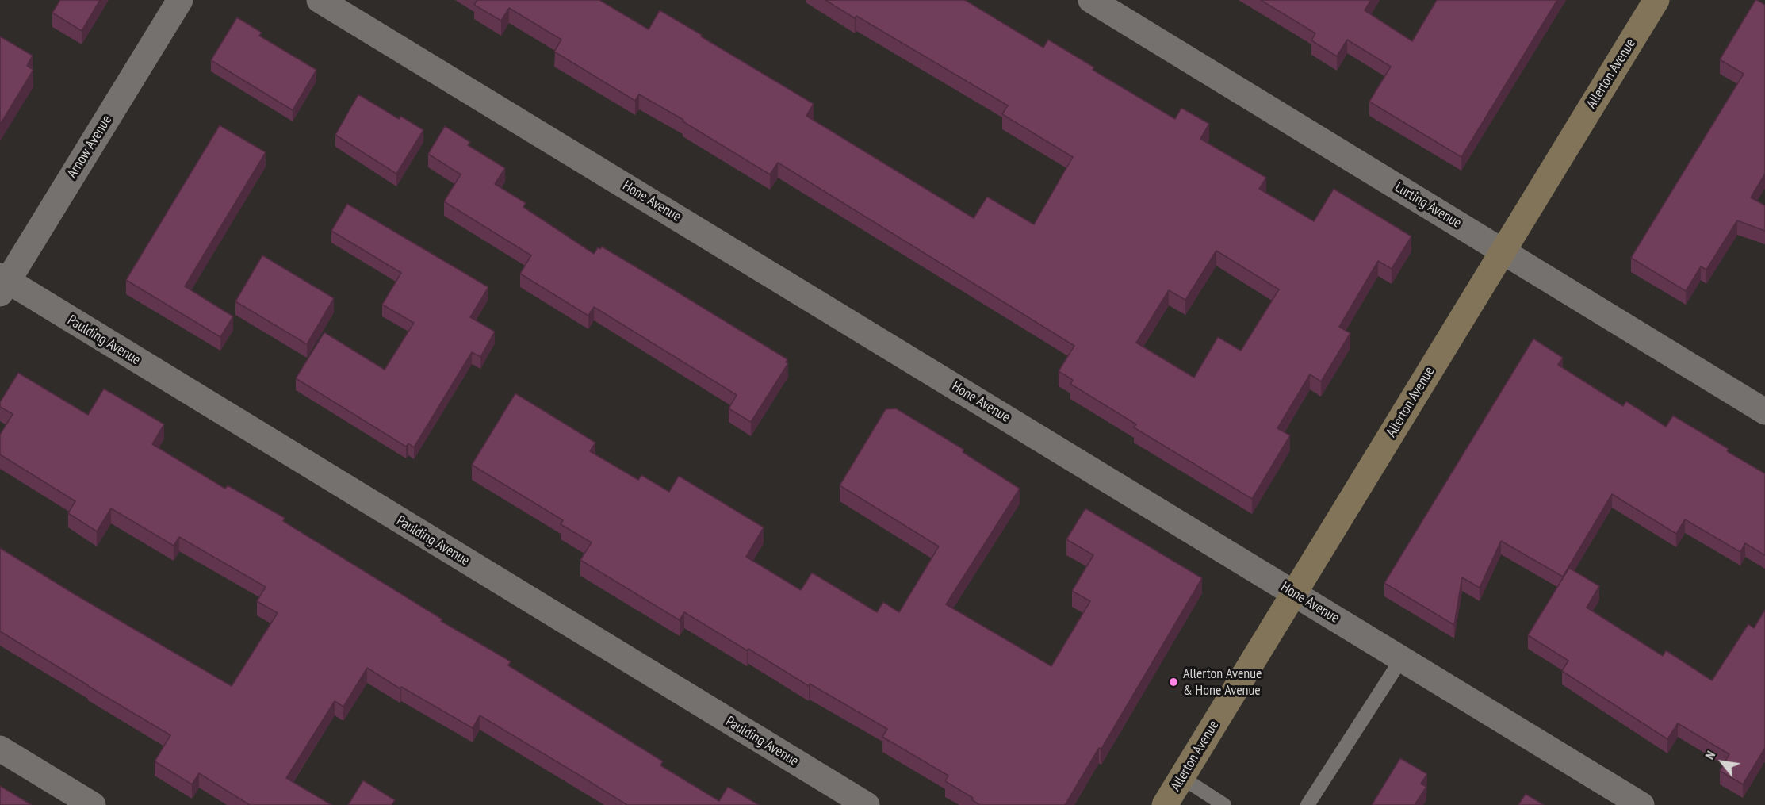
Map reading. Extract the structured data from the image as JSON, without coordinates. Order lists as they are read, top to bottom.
{
  "streets": {
    "main road": ["Allerton Avenue"],
    "street": [
      "Arnow Avenue",
      "Hone Avenue",
      "Lurting Avenue",
      "Paulding Avenue"
    ]
  },
  "crossings": [
    ["Allerton Avenue", "Hone Avenue"],
    ["Allerton Avenue", "Lurting Avenue"],
    ["Arnow Avenue", "Paulding Avenue"]
  ],
  "places": ["Allerton Avenue & Hone Avenue"],
  "north": "top left"
}
